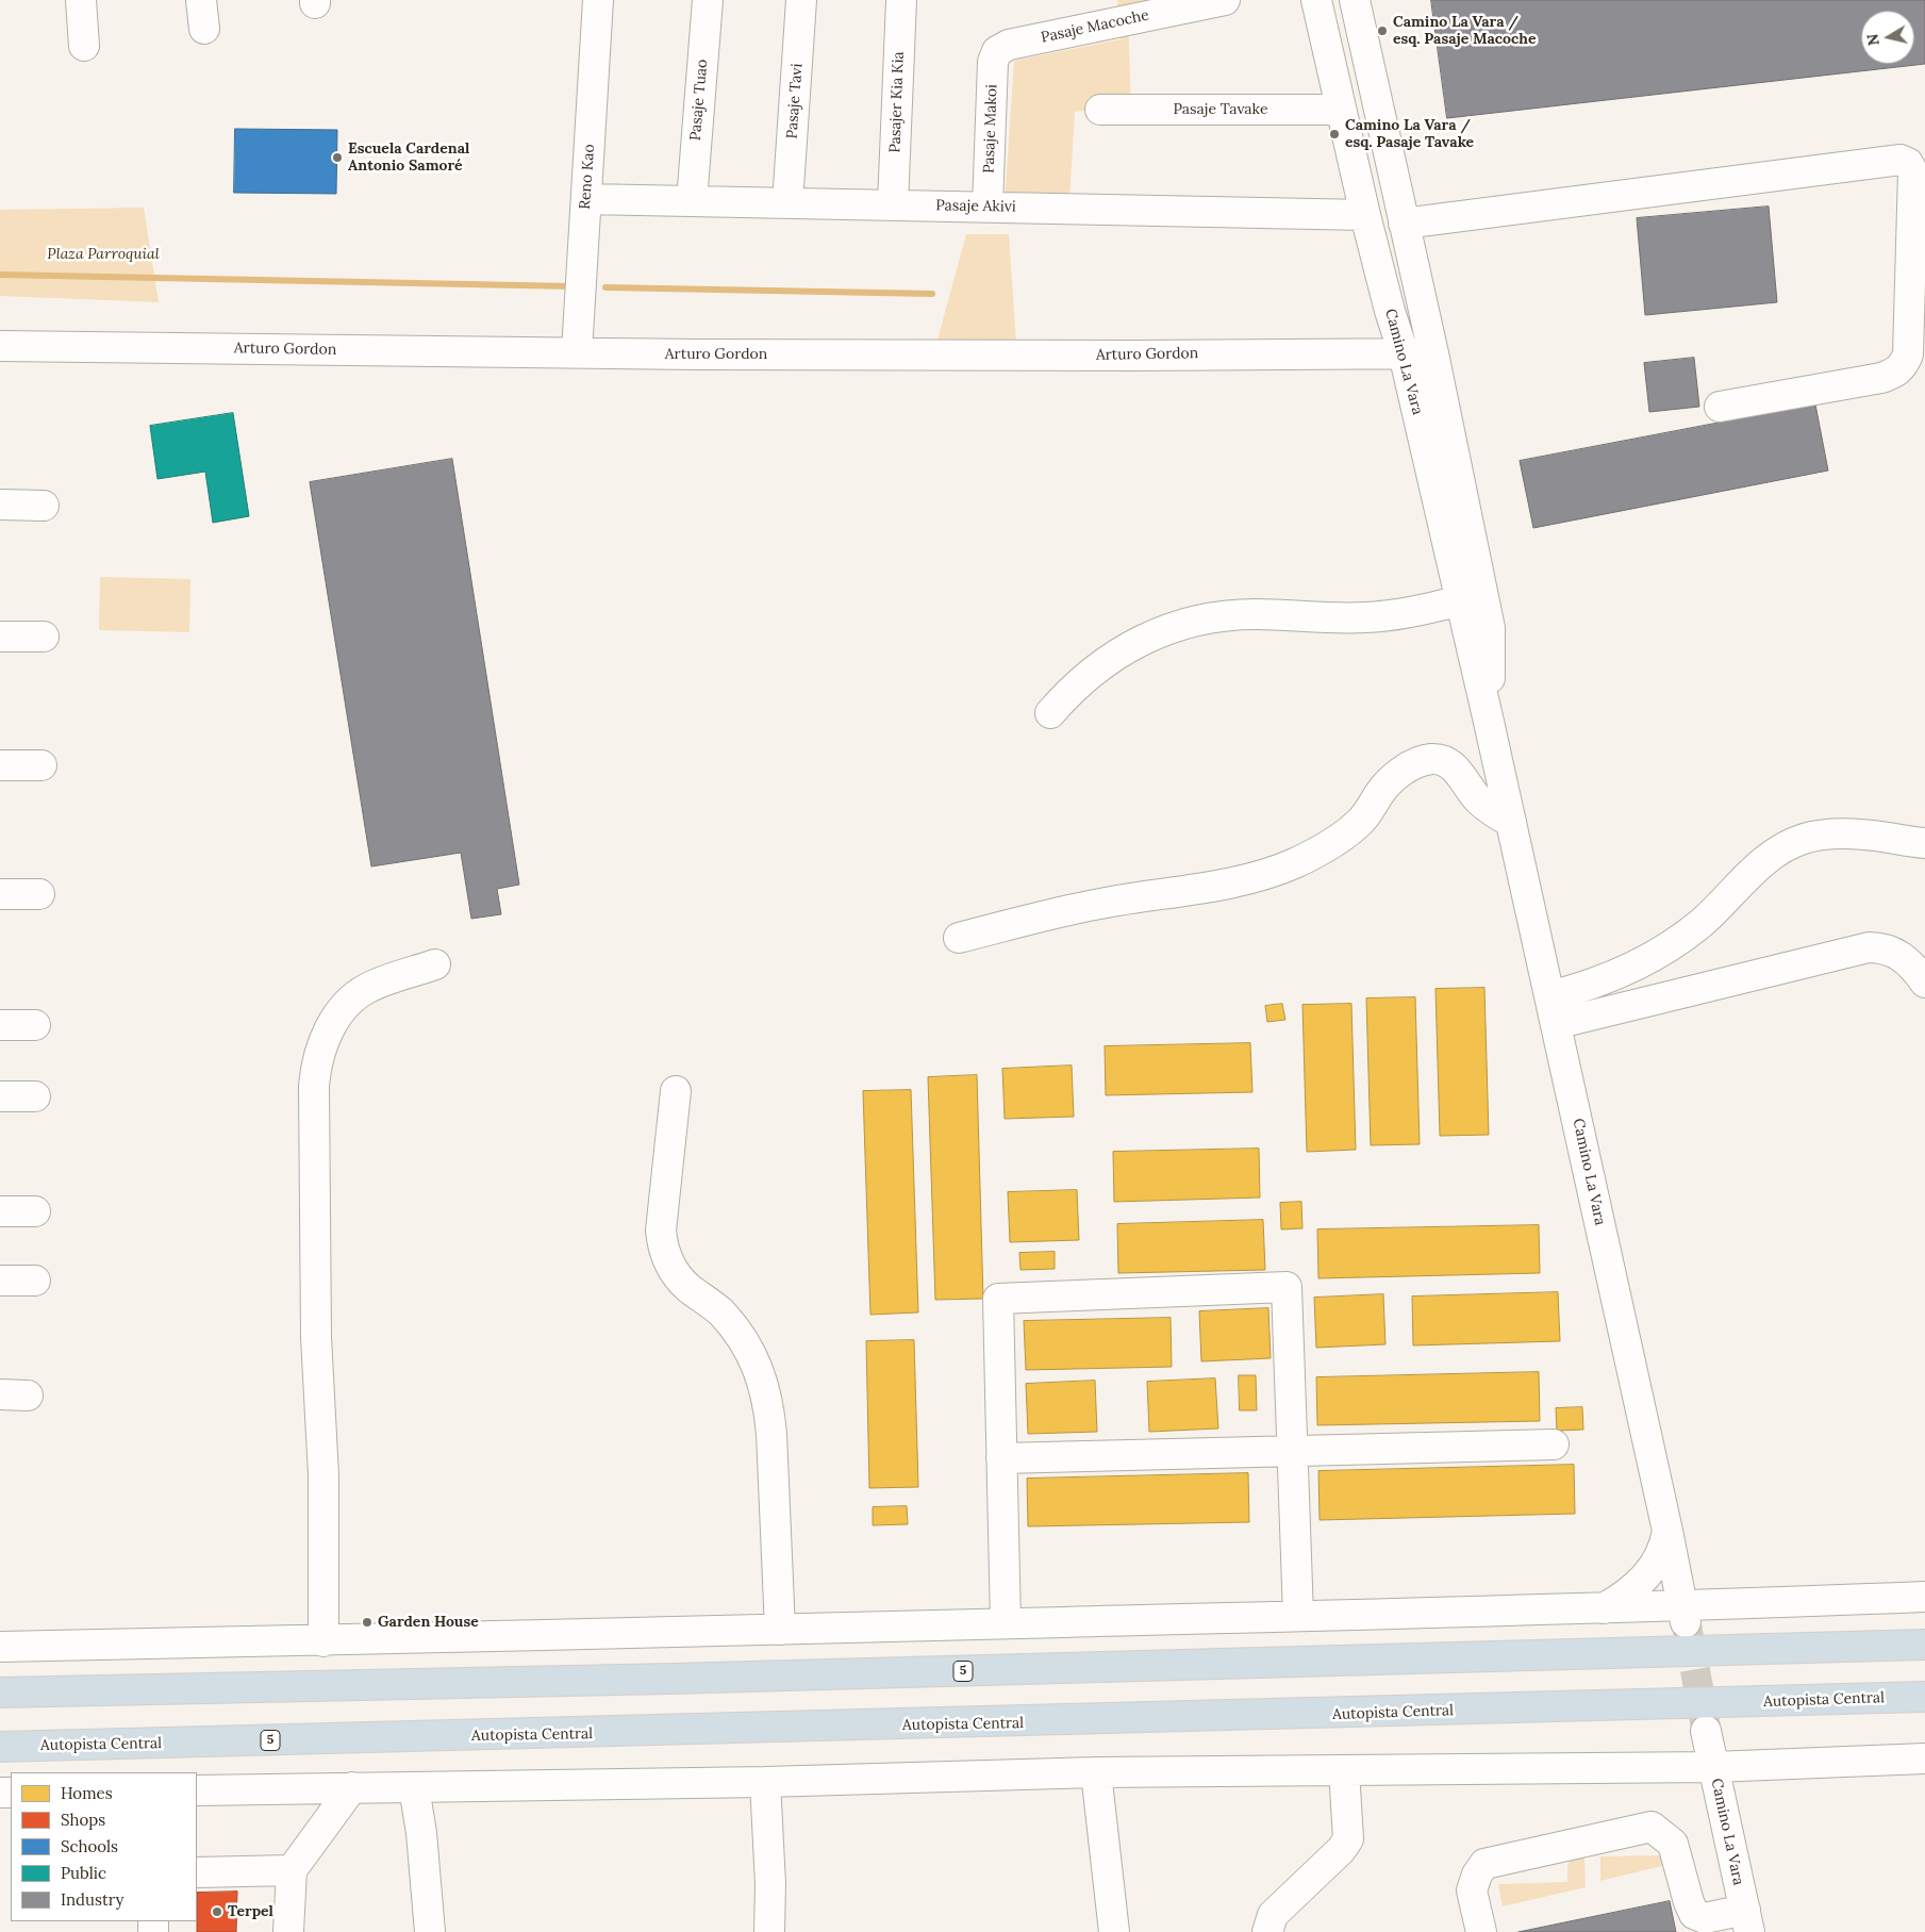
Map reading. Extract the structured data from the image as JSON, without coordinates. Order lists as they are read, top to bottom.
{
  "streets": {
    "highway": ["5", "Autopista Central"],
    "street": [
      "Pasaje Macoche",
      "Pasaje Tuao",
      "Pasaje Tavi",
      "Pasajer Kia Kia",
      "Pasaje Tavake",
      "Pasaje Makoi",
      "Reno Kao",
      "Pasaje Akivi",
      "Arturo Gordon",
      "Camino La Vara"
    ]
  },
  "crossings": [
    ["Pasaje Macoche", "Pasaje Makoi"],
    ["Pasaje Tuao", "Pasaje Akivi"],
    ["Pasaje Tavi", "Pasaje Akivi"],
    ["Pasajer Kia Kia", "Pasaje Akivi"],
    ["Pasaje Tavake", "Camino La Vara"],
    ["Pasaje Makoi", "Pasaje Akivi"],
    ["Reno Kao", "Pasaje Akivi"],
    ["Reno Kao", "Arturo Gordon"],
    ["Pasaje Akivi", "Camino La Vara"],
    ["Arturo Gordon", "Camino La Vara"]
  ],
  "parks": ["Plaza Parroquial"],
  "places": [
    "Camino La Vara / esq. Pasaje Macoche",
    "Camino La Vara / esq. Pasaje Tavake",
    "Escuela Cardenal Antonio Samoré",
    "Garden House",
    "Terpel"
  ],
  "legend": [
    "Homes",
    "Shops",
    "Schools",
    "Public",
    "Industry"
  ],
  "north": "left"
}
